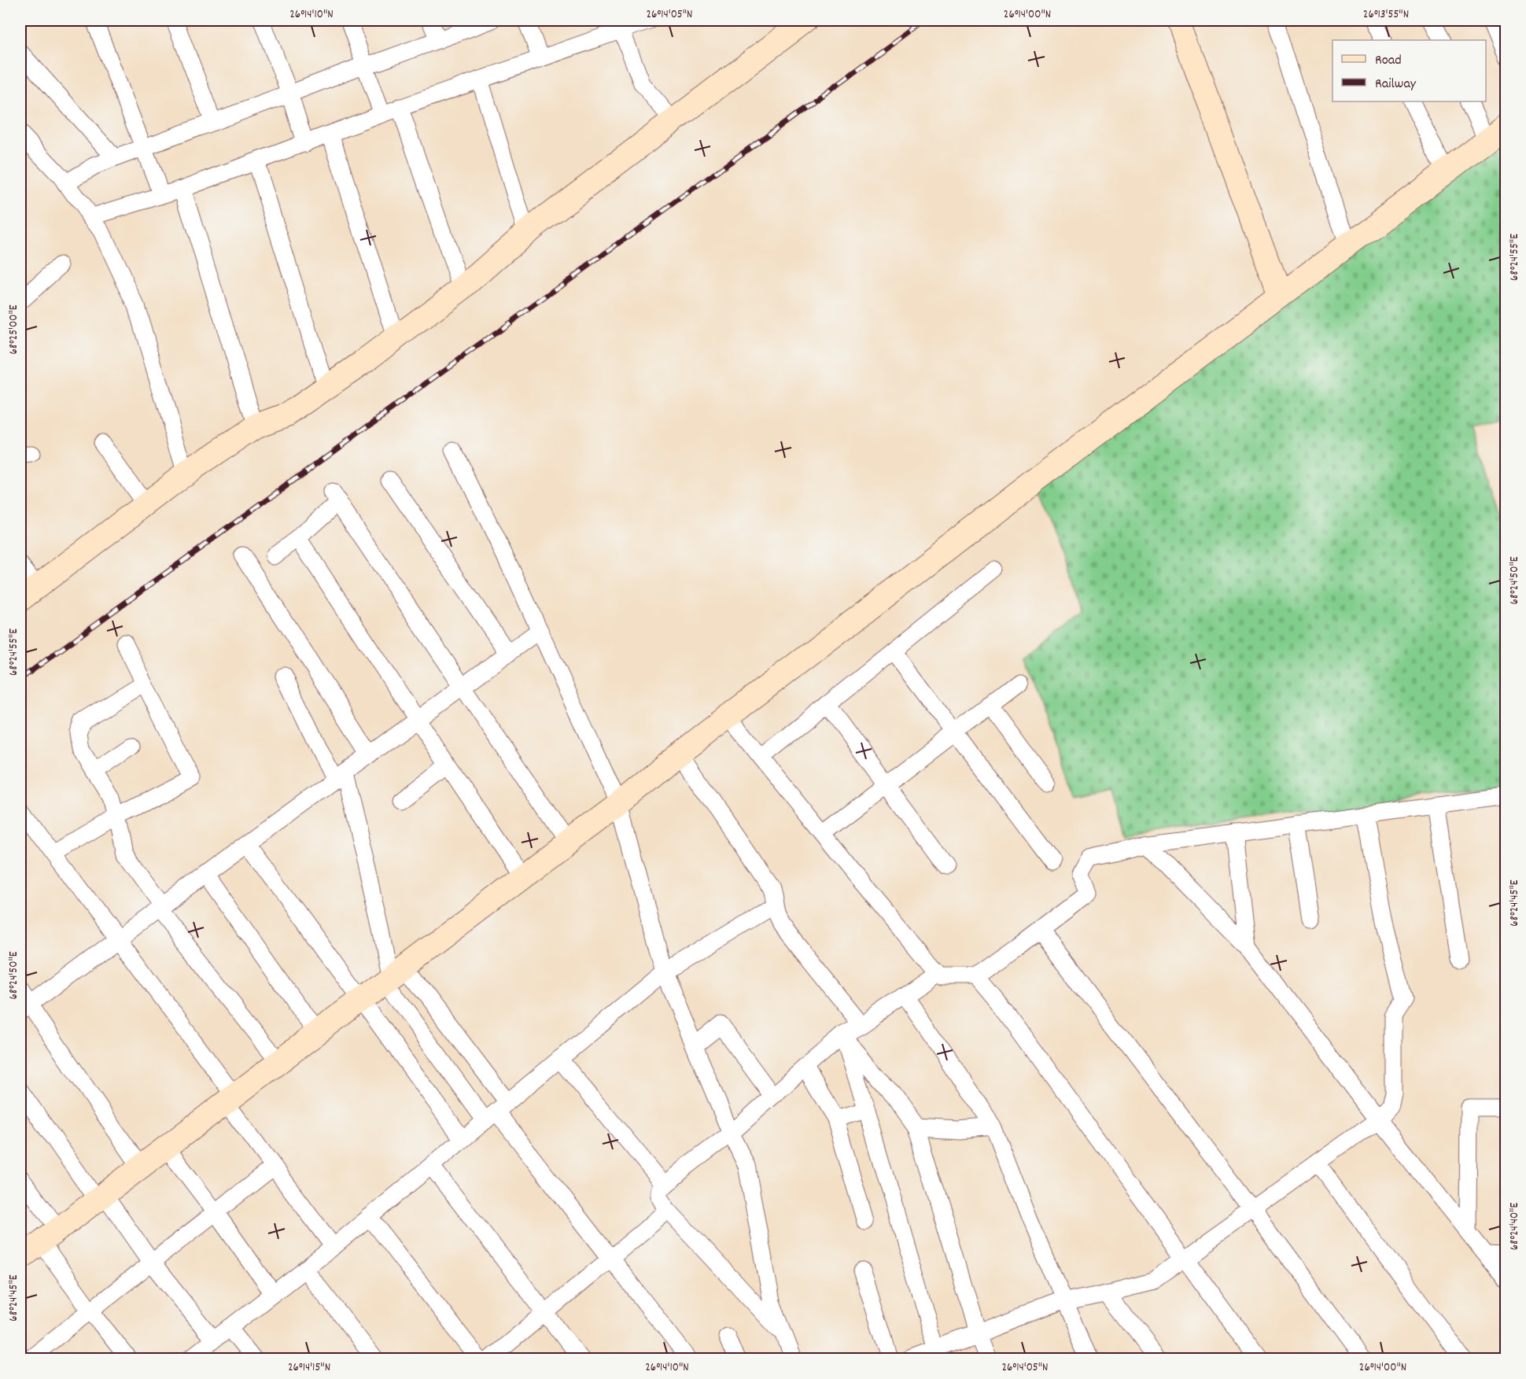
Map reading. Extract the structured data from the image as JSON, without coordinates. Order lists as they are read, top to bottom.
{
  "legend": ["Road", "Railway"],
  "coordinates": [
    "26°14'10\"N",
    "26°14'05\"N",
    "26°14'00\"N",
    "26°13'55\"N",
    "68°24'55\"E",
    "68°25'00\"E",
    "68°24'50\"E",
    "68°24'45\"E",
    "68°24'40\"E",
    "26°14'15\"N"
  ]
}
